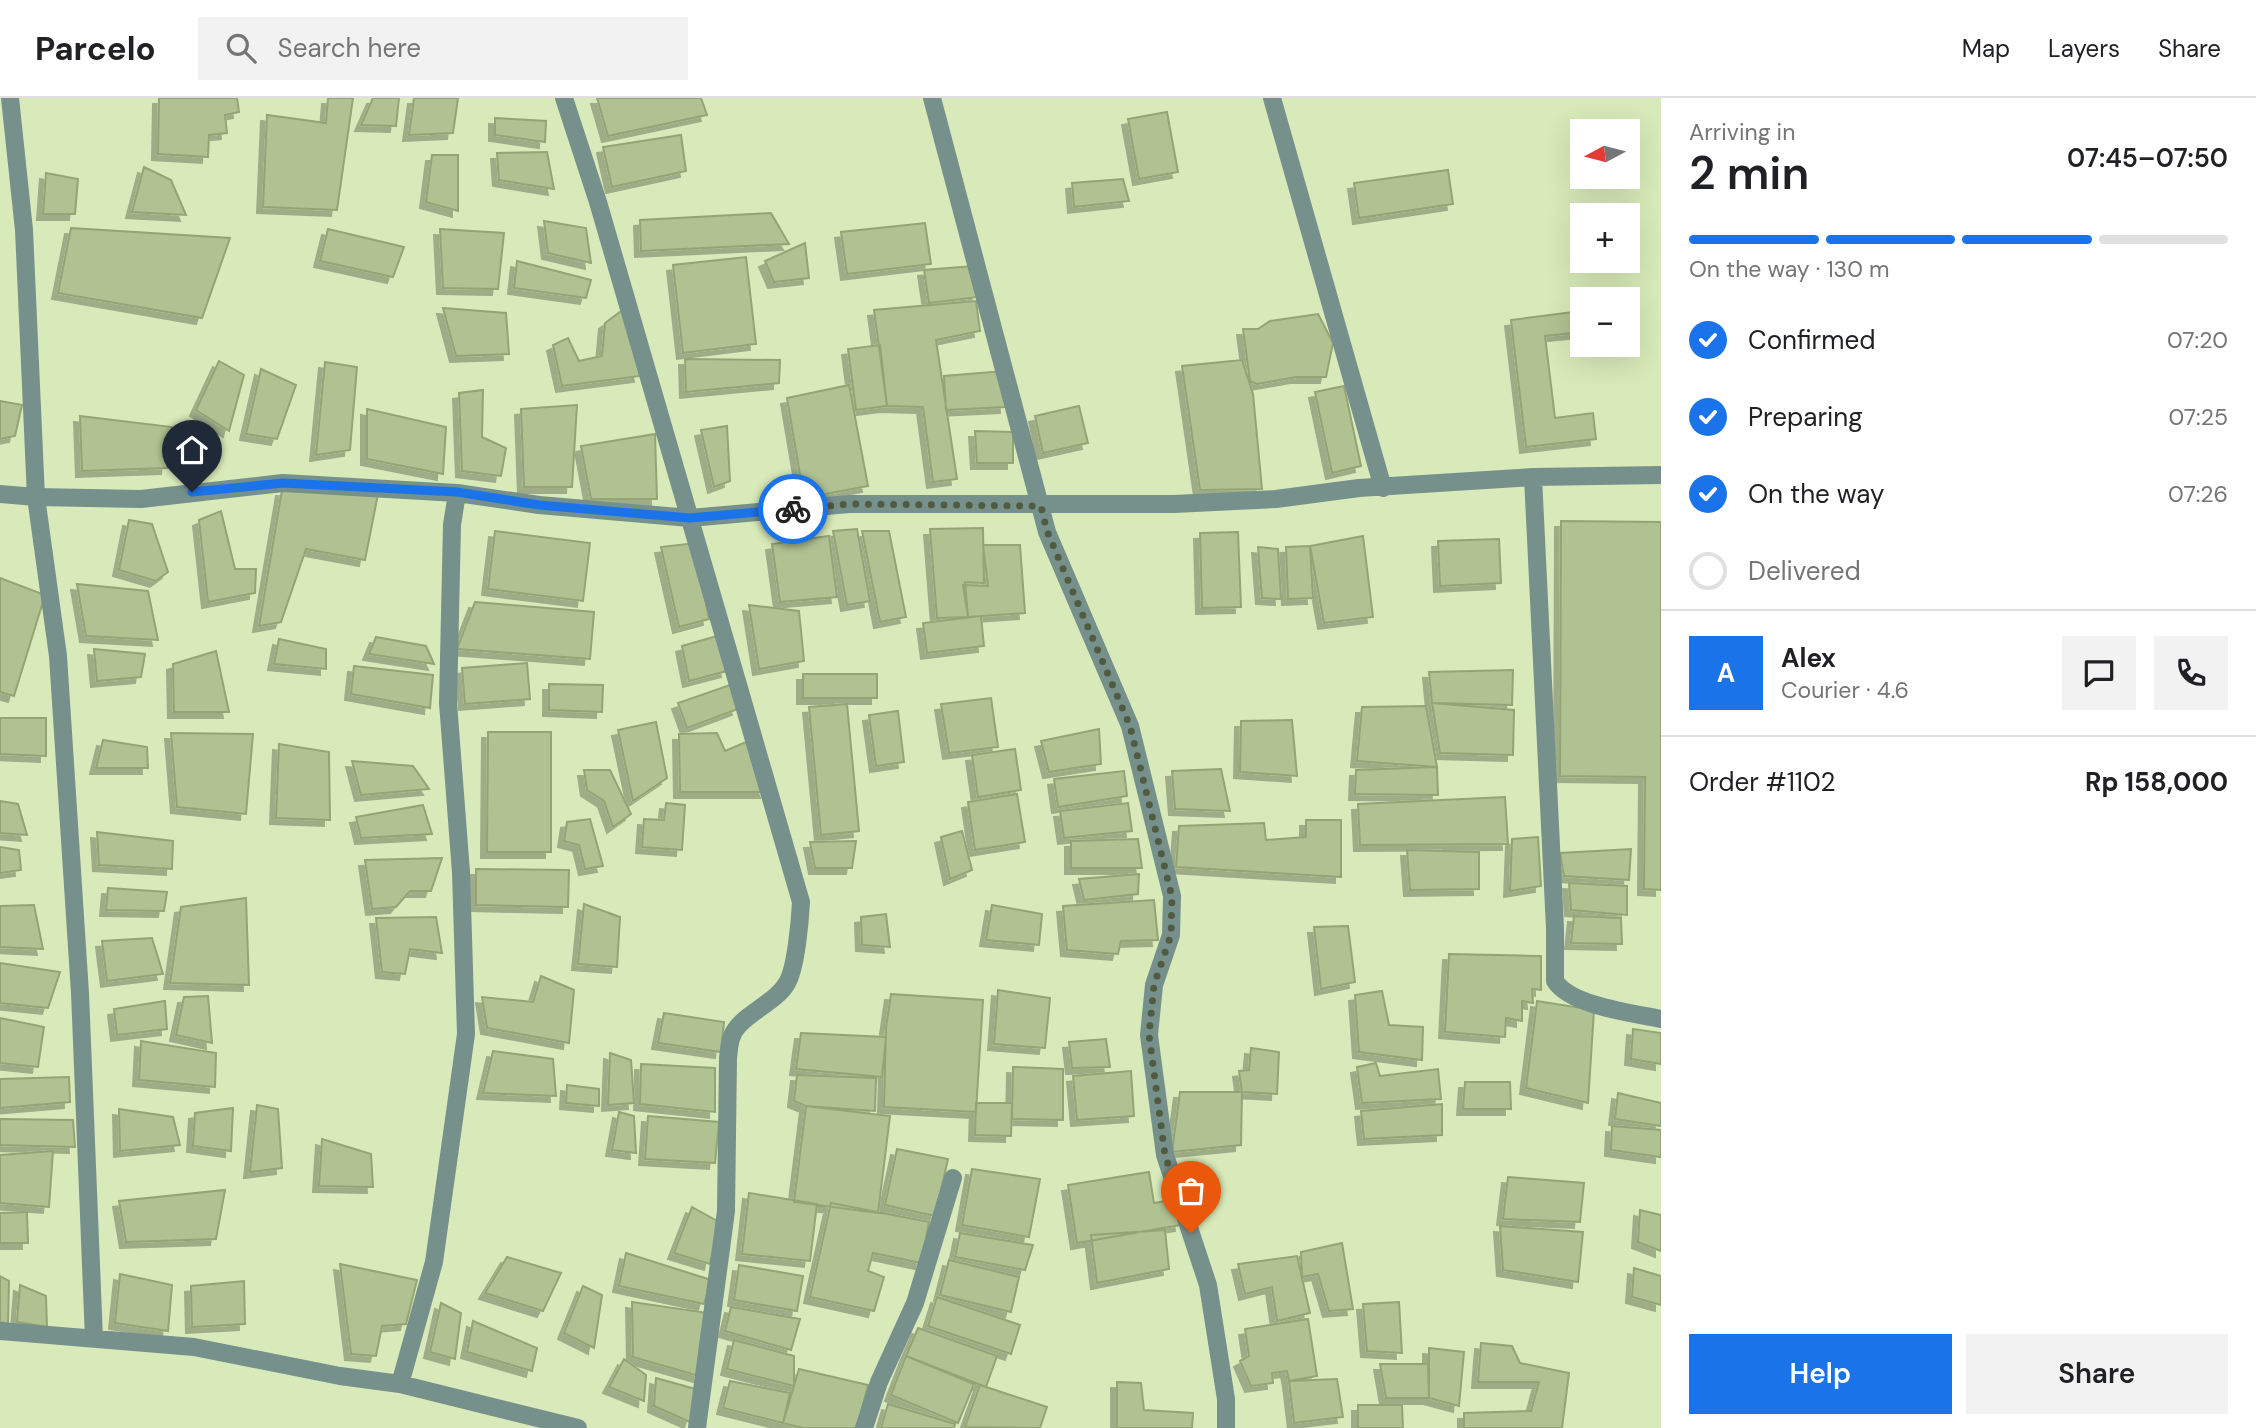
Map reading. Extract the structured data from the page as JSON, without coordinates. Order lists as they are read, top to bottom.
{
  "north": "left",
  "page": {
    "header": "Parcelo",
    "search": "Search here",
    "nav": ["Map", "Layers", "Share"],
    "heading": ["2 min", "Arriving in", "07:45–07:50"],
    "panel": [
      "Alex",
      "Courier · 4.6",
      "Order #1102",
      "Rp 158,000"
    ],
    "map_buttons": ["+", "−"],
    "bar": "On the way · 130 m",
    "list": [
      ["Confirmed", "07:20"],
      ["Preparing", "07:25"],
      ["On the way", "07:26"],
      "Delivered"
    ],
    "round": "A",
    "buttons": ["Help", "Share"]
  }
}
